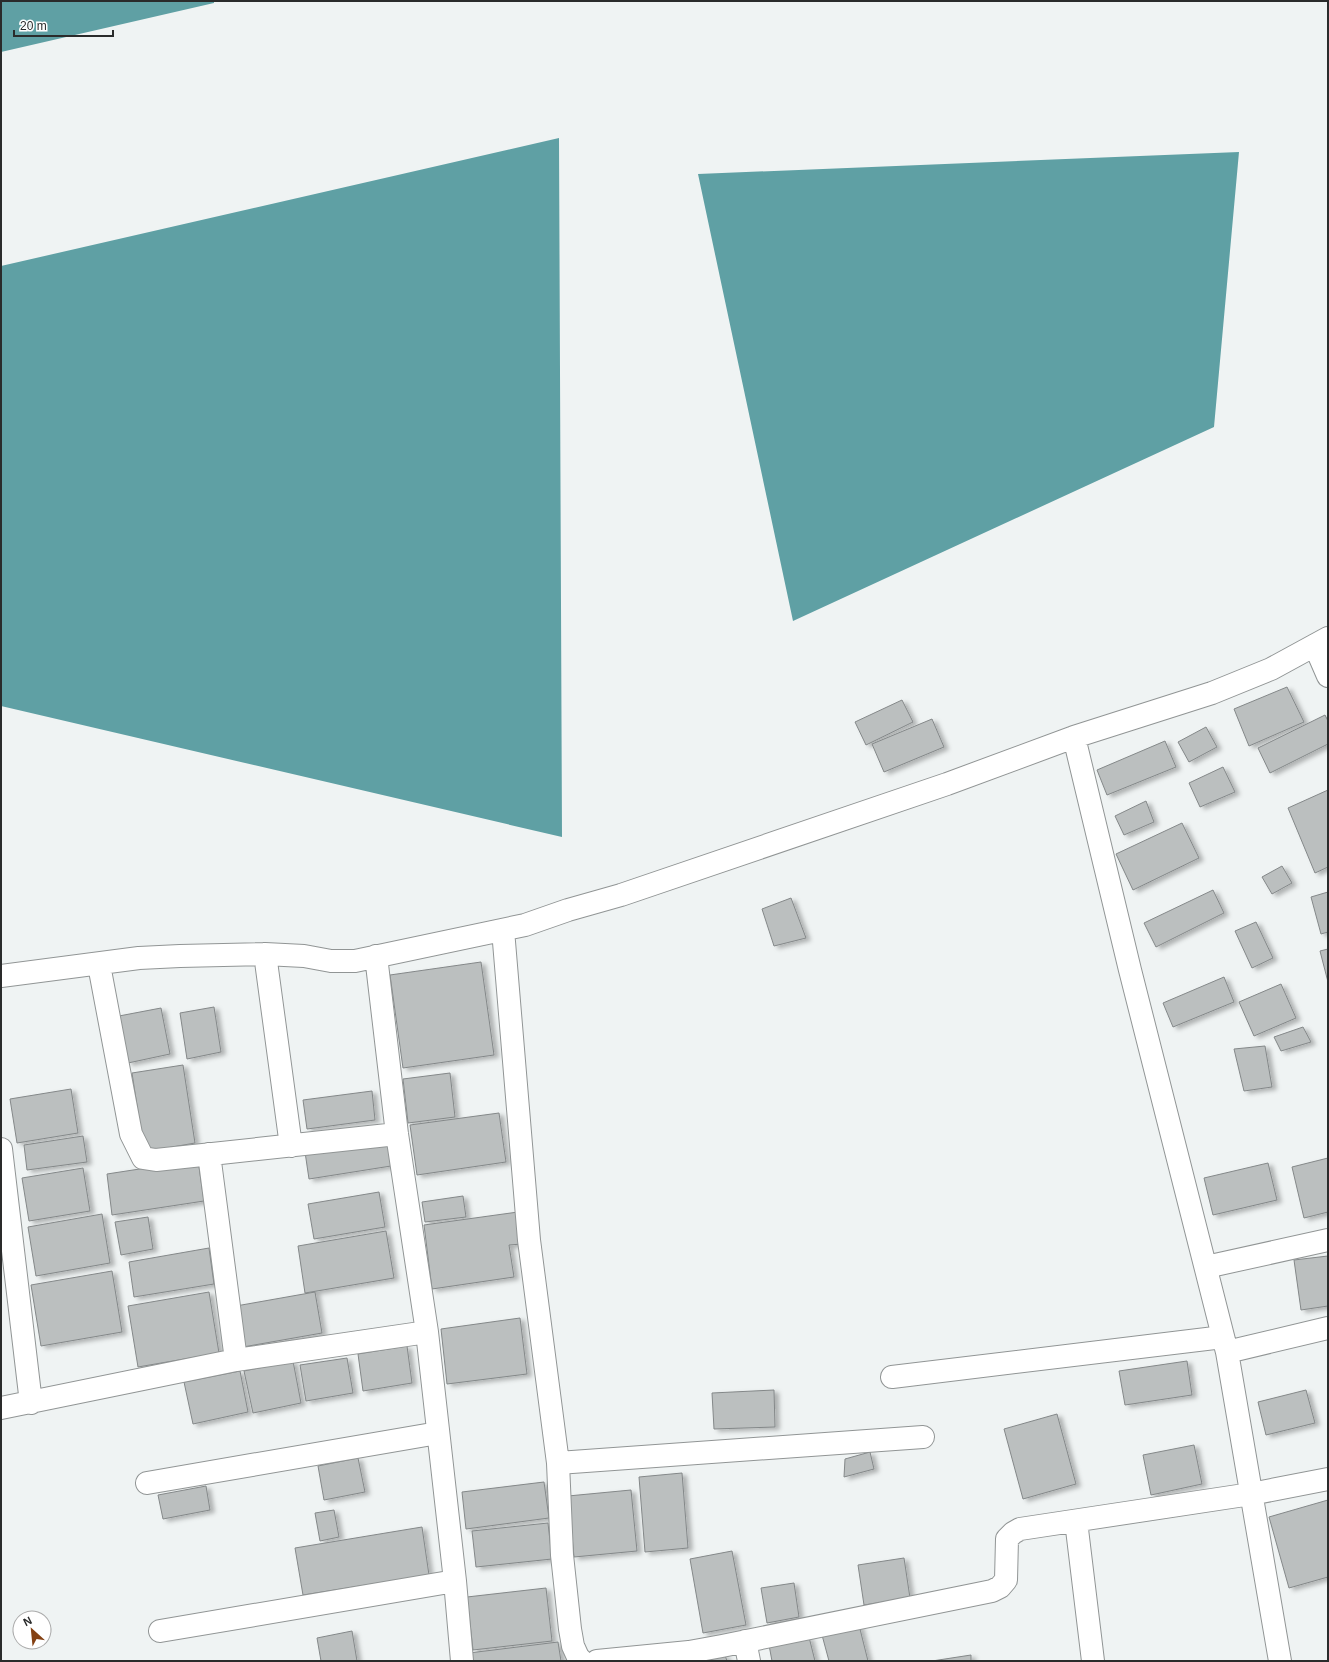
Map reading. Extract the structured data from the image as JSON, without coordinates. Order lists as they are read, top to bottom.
{
  "scale_bar": "20 m",
  "north": "top left"
}
